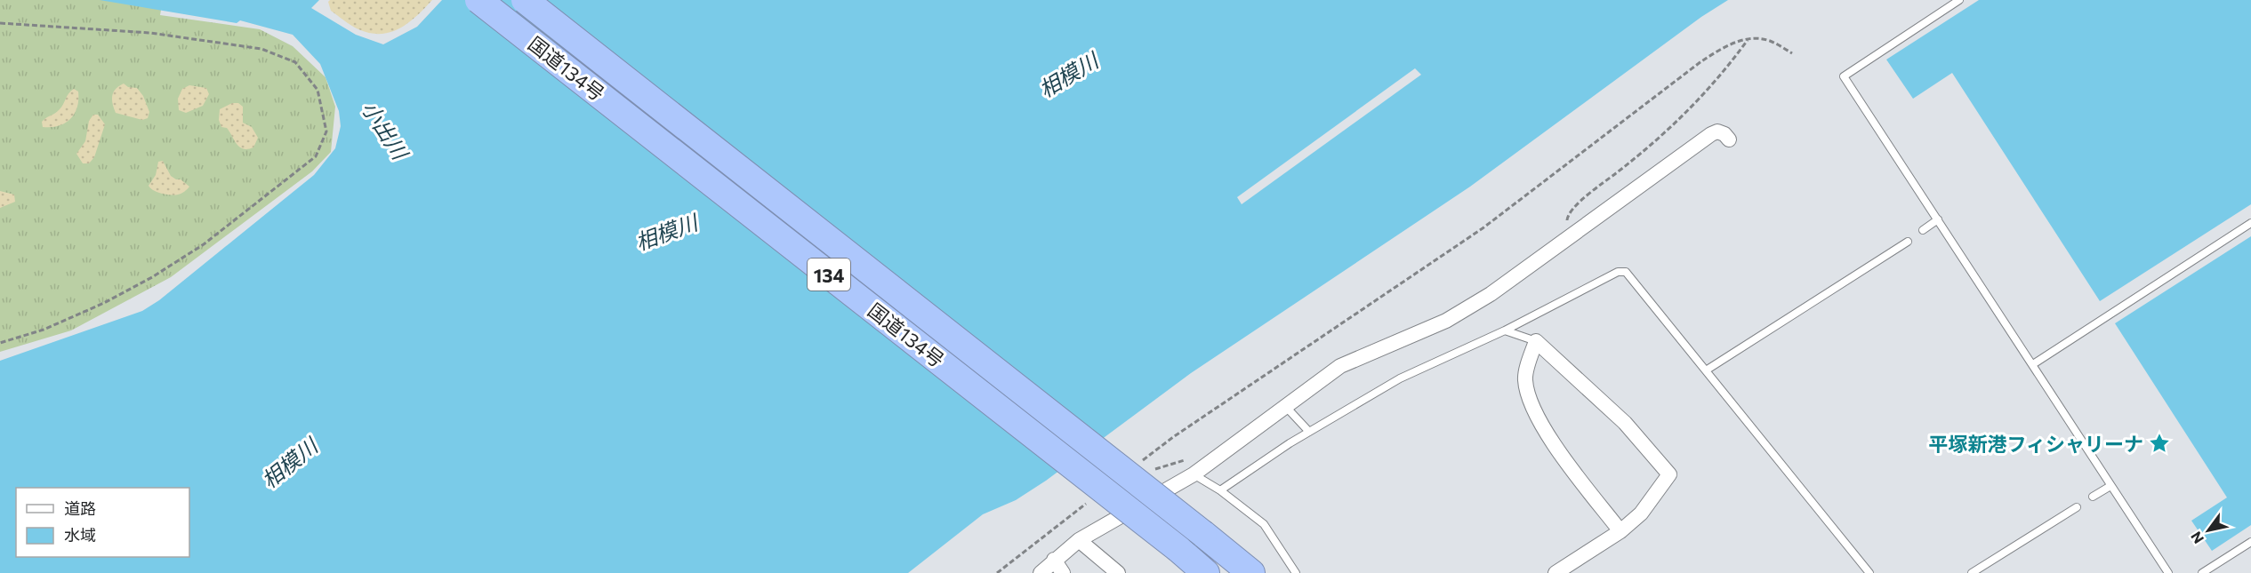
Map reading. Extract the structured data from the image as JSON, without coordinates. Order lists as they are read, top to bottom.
{
  "streets": {
    "highway": ["国道134号", "134"]
  },
  "water": ["相模川", "小出川"],
  "places": {
    "place": ["平塚新港フィシャリーナ"]
  },
  "legend": ["道路", "水域"],
  "north": "bottom left"
}
